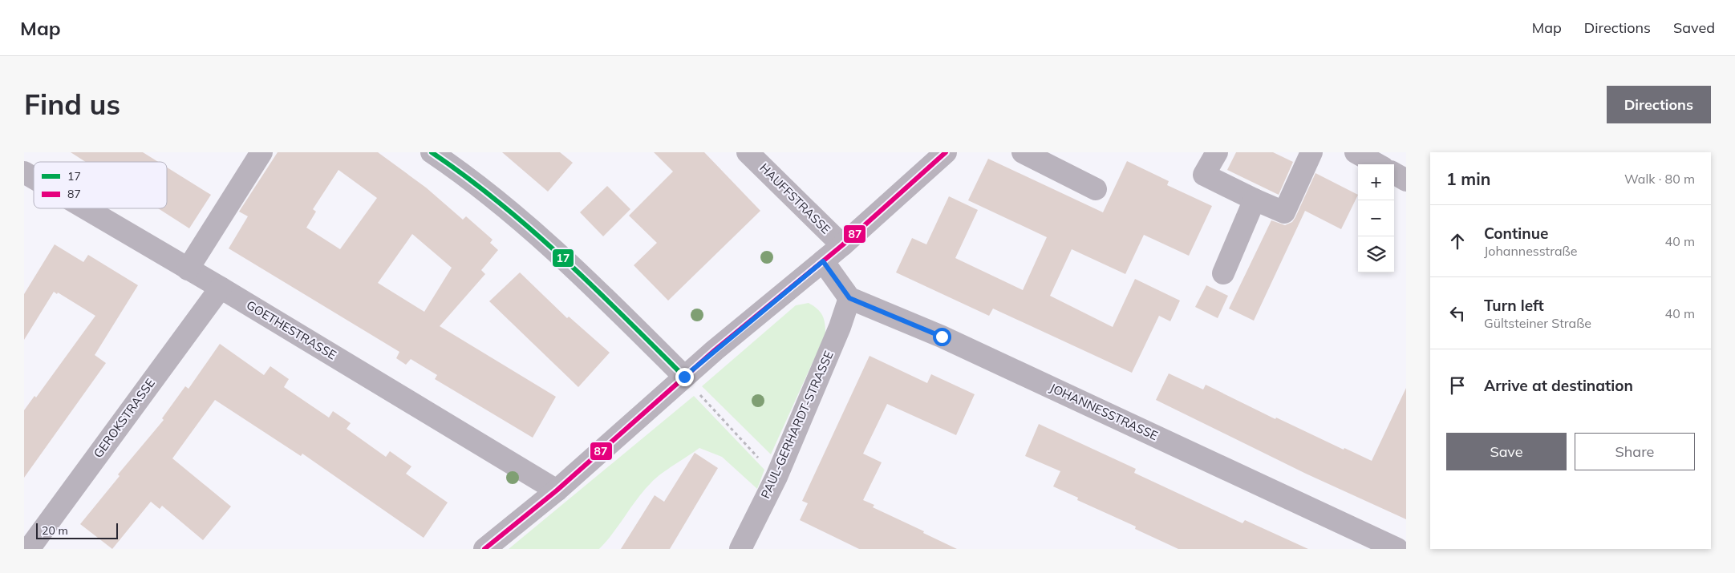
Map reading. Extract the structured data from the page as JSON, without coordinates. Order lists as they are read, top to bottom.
{
  "streets": {
    "street": [
      "HAUFFSTRASSE",
      "GOETHESTRASSE",
      "JOHANNESSTRASSE",
      "GEROKSTRASSE",
      "PAUL-GERHARDT-STRASSE"
    ]
  },
  "crossings": [
    ["GOETHESTRASSE", "GEROKSTRASSE"],
    ["JOHANNESSTRASSE", "PAUL-GERHARDT-STRASSE"]
  ],
  "lines": ["transit line 17", "transit line 87"],
  "legend": ["17", "87"],
  "scale_bar": "20 m",
  "page": {
    "header": "Map",
    "nav": ["Map", "Directions", "Saved"],
    "buttons": [
      "Directions",
      ["Save", "Share"]
    ],
    "title": "Find us",
    "heading": ["1 min", "Walk · 80 m"],
    "map_buttons": ["+", "−"],
    "list": [
      ["Continue", "Johannesstraße", "40 m"],
      ["Turn left", "Gültsteiner Straße", "40 m"],
      "Arrive at destination"
    ],
    "scale": "20 m"
  }
}
